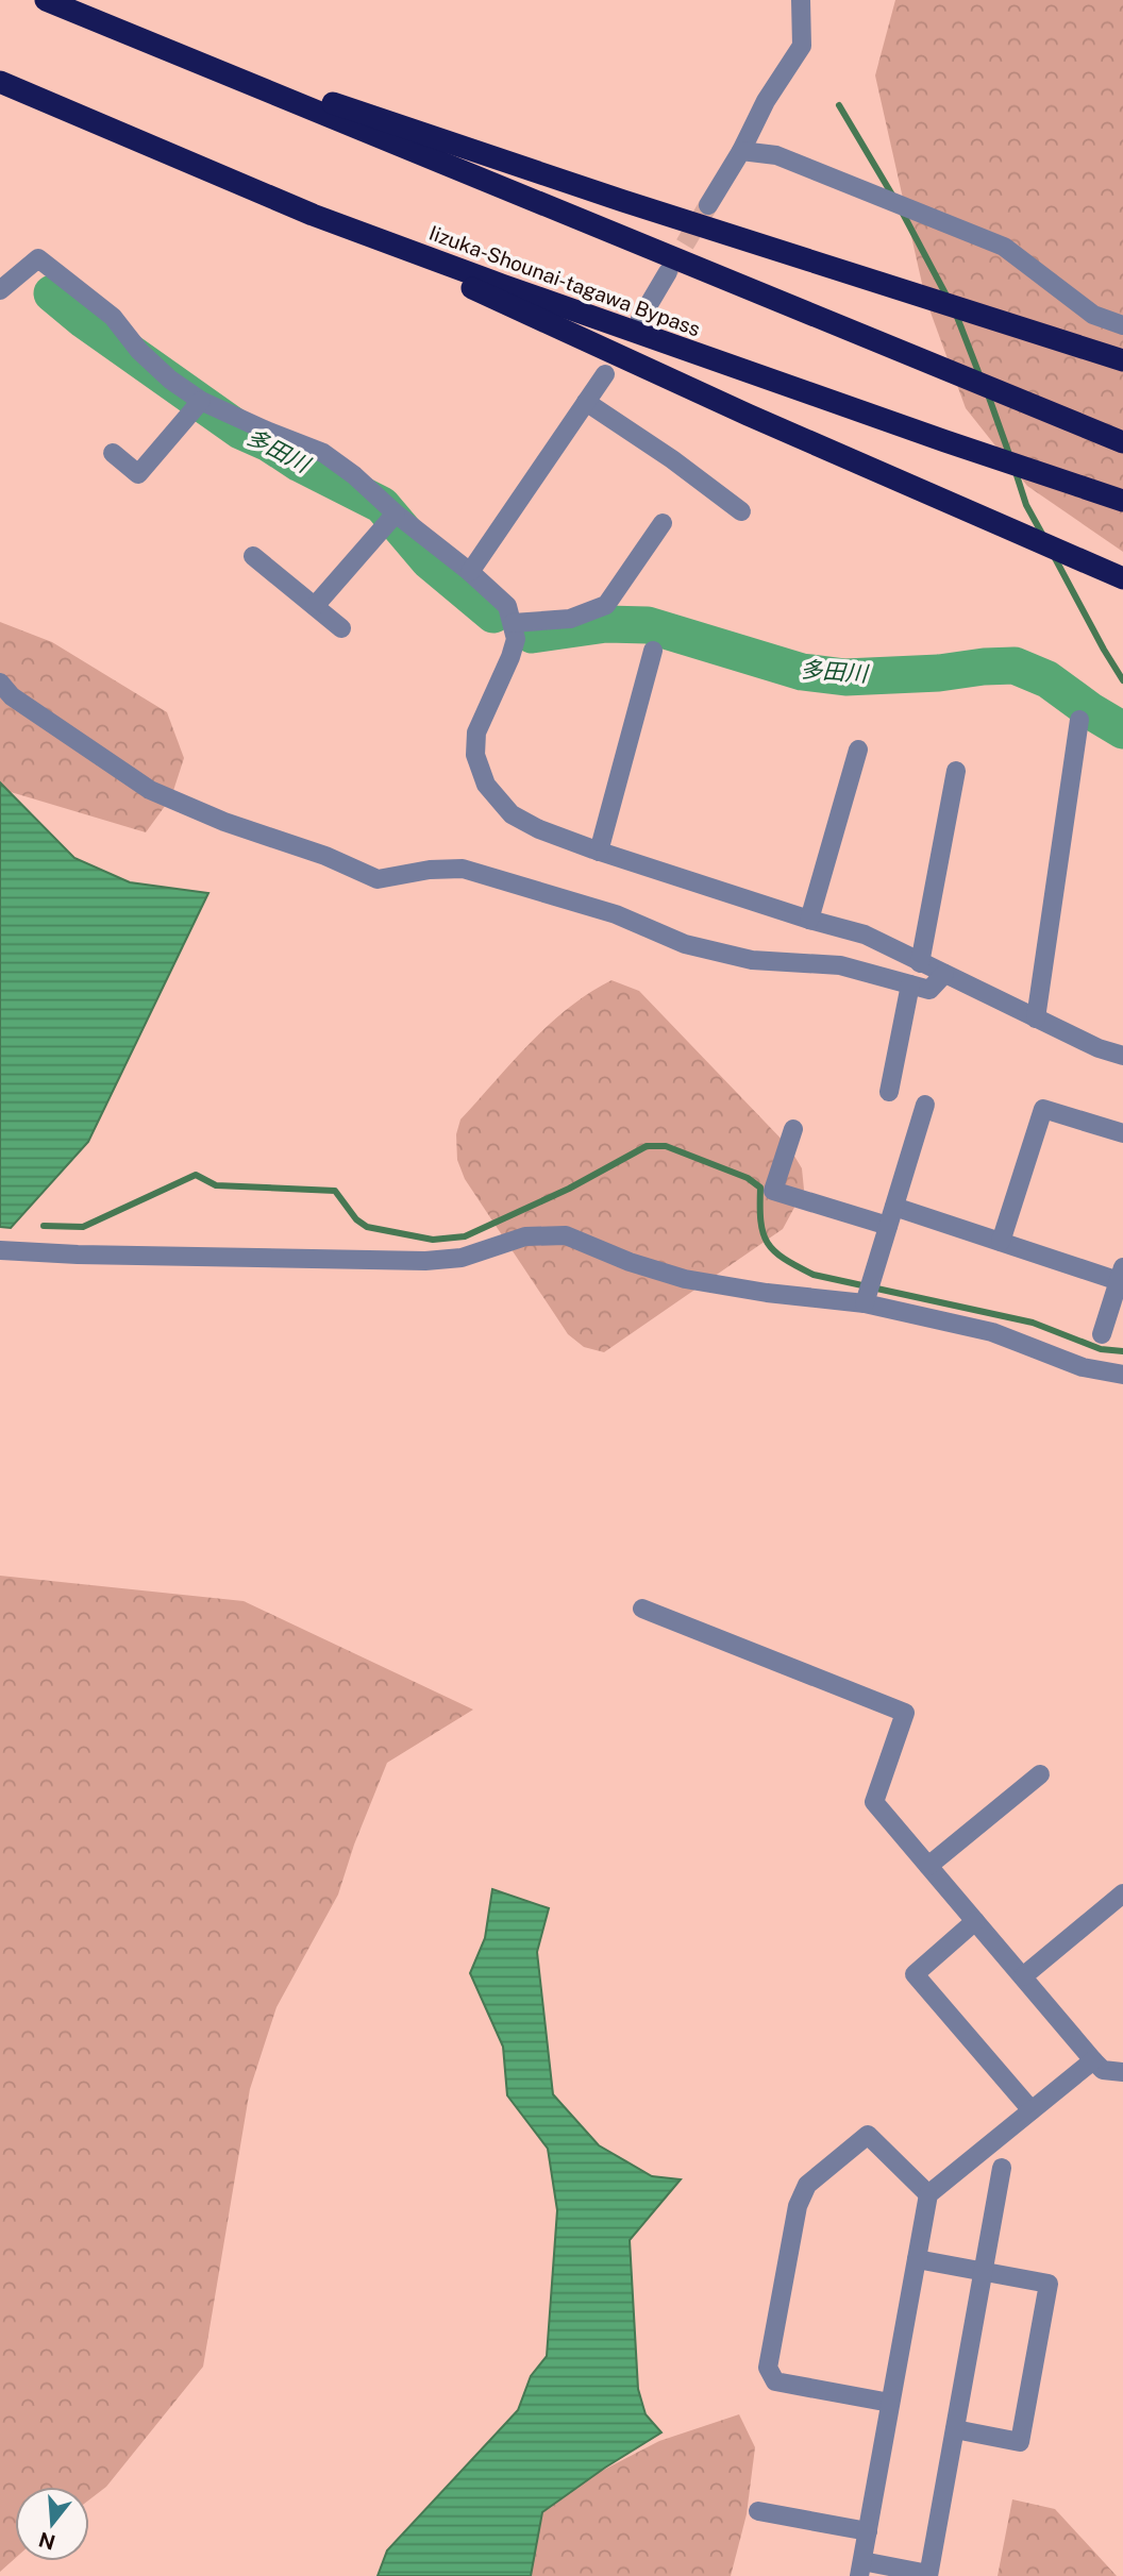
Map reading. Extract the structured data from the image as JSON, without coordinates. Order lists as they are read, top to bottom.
{
  "streets": {
    "highway": ["Iizuka-Shounai-tagawa Bypass"]
  },
  "water": ["多田川"],
  "north": "bottom"
}
